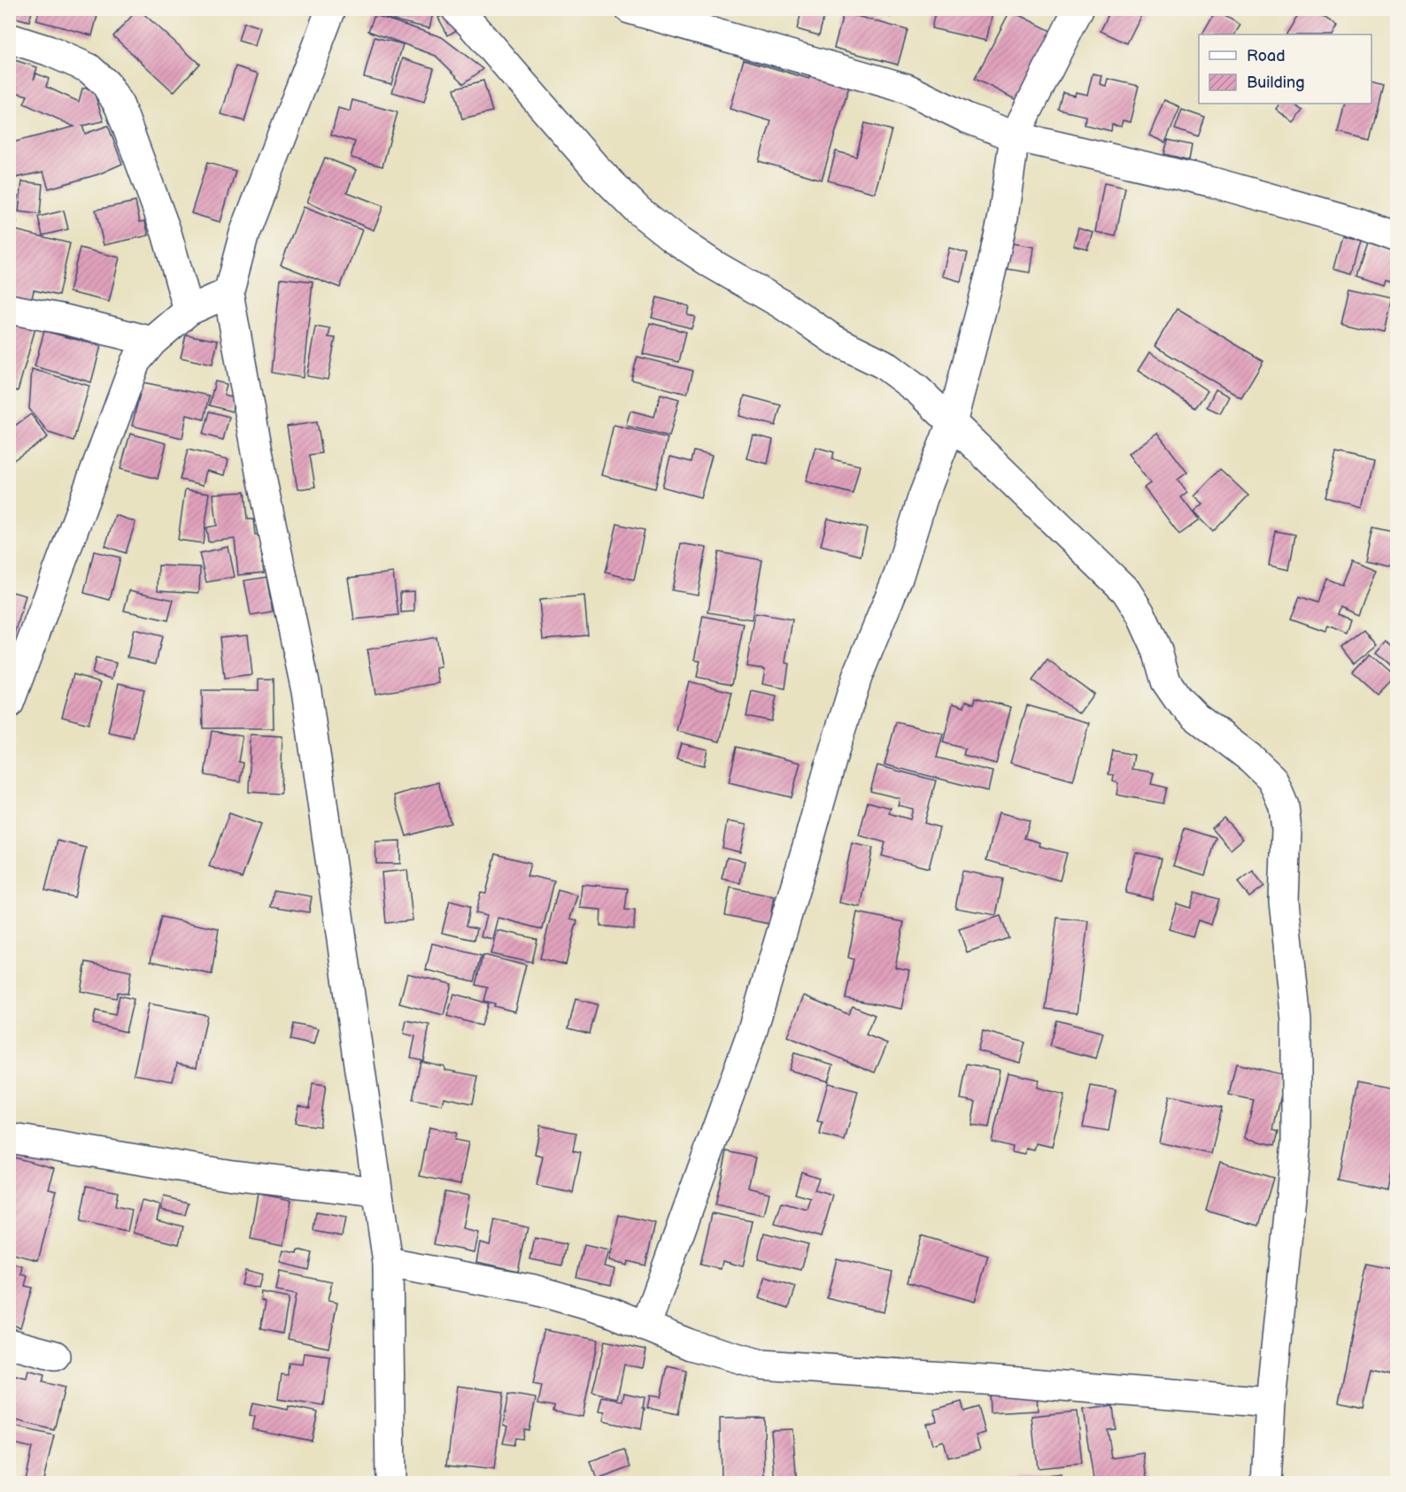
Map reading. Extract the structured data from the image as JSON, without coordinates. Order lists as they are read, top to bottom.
{
  "legend": ["Road", "Building"]
}
